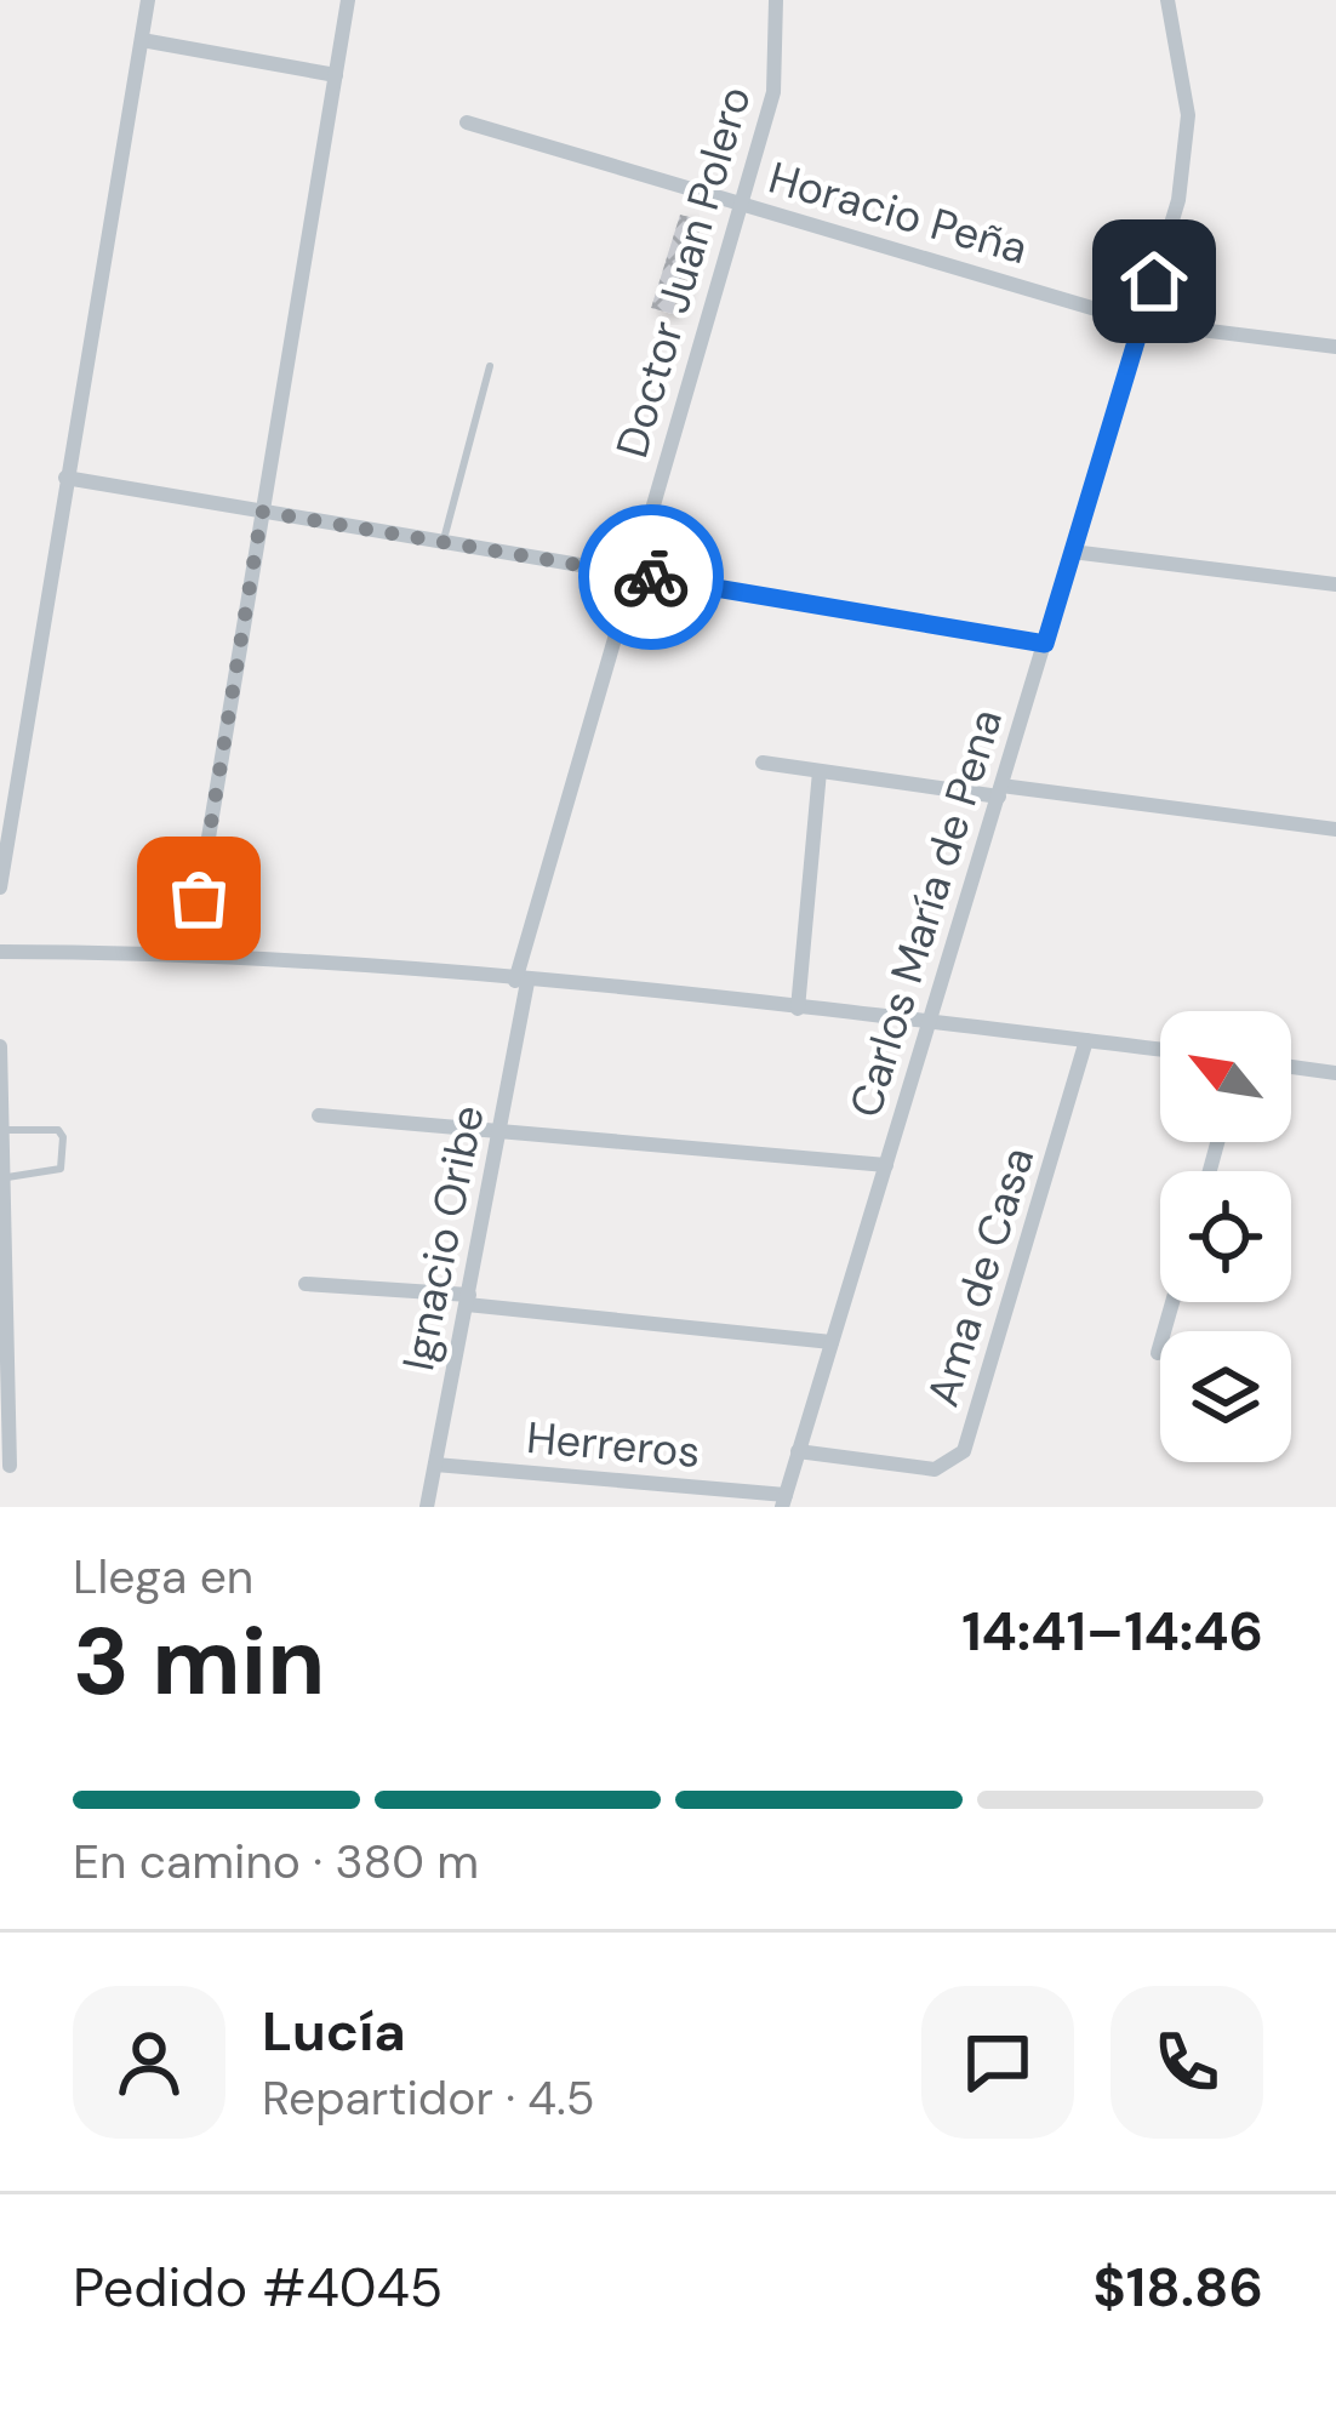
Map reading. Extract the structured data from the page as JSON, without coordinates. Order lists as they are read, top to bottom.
{
  "streets": {
    "street": [
      "Horacio Peña",
      "Doctor Juan Polero",
      "Carlos María de Pena",
      "Ignacio Oribe",
      "Ama de Casa",
      "Herreros"
    ]
  },
  "crossings": [
    ["Horacio Peña", "Doctor Juan Polero"],
    ["Horacio Peña", "Carlos María de Pena"],
    ["Doctor Juan Polero", "Ignacio Oribe"],
    ["Carlos María de Pena", "Ama de Casa"],
    ["Carlos María de Pena", "Herreros"],
    ["Ignacio Oribe", "Herreros"]
  ],
  "north": "top left",
  "page": {
    "heading": ["3 min", "Llega en", "14:41–14:46"],
    "panel": [
      "Lucía",
      "Repartidor · 4.5",
      "Pedido #4045",
      "$18.86"
    ],
    "bar": "En camino · 380 m"
  }
}
